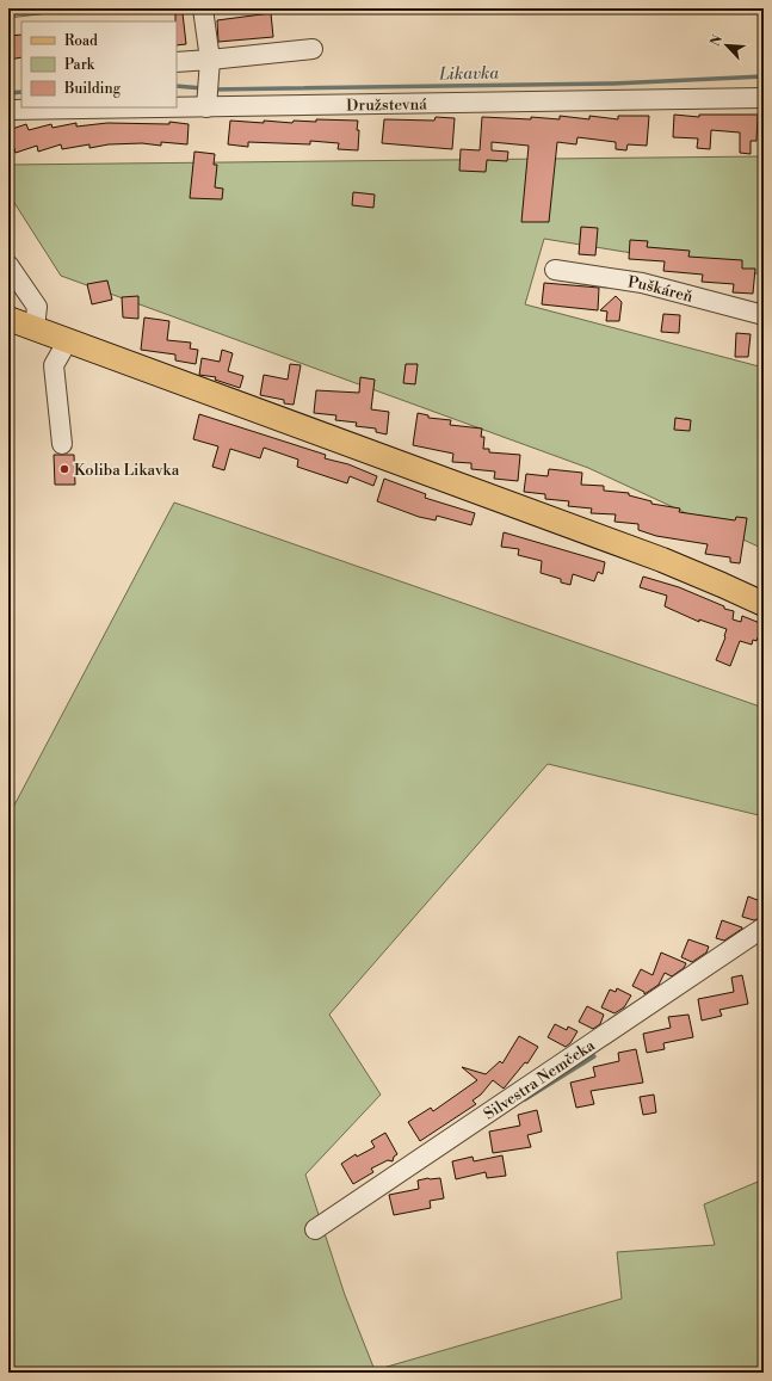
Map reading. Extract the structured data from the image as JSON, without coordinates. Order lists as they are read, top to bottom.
{
  "streets": {
    "street": ["Družstevná", "Puškáreň", "Silvestra Nemčeka"]
  },
  "water": ["Likavka"],
  "places": ["Koliba Likavka"],
  "legend": ["Road", "Park", "Building"],
  "north": "top left"
}
